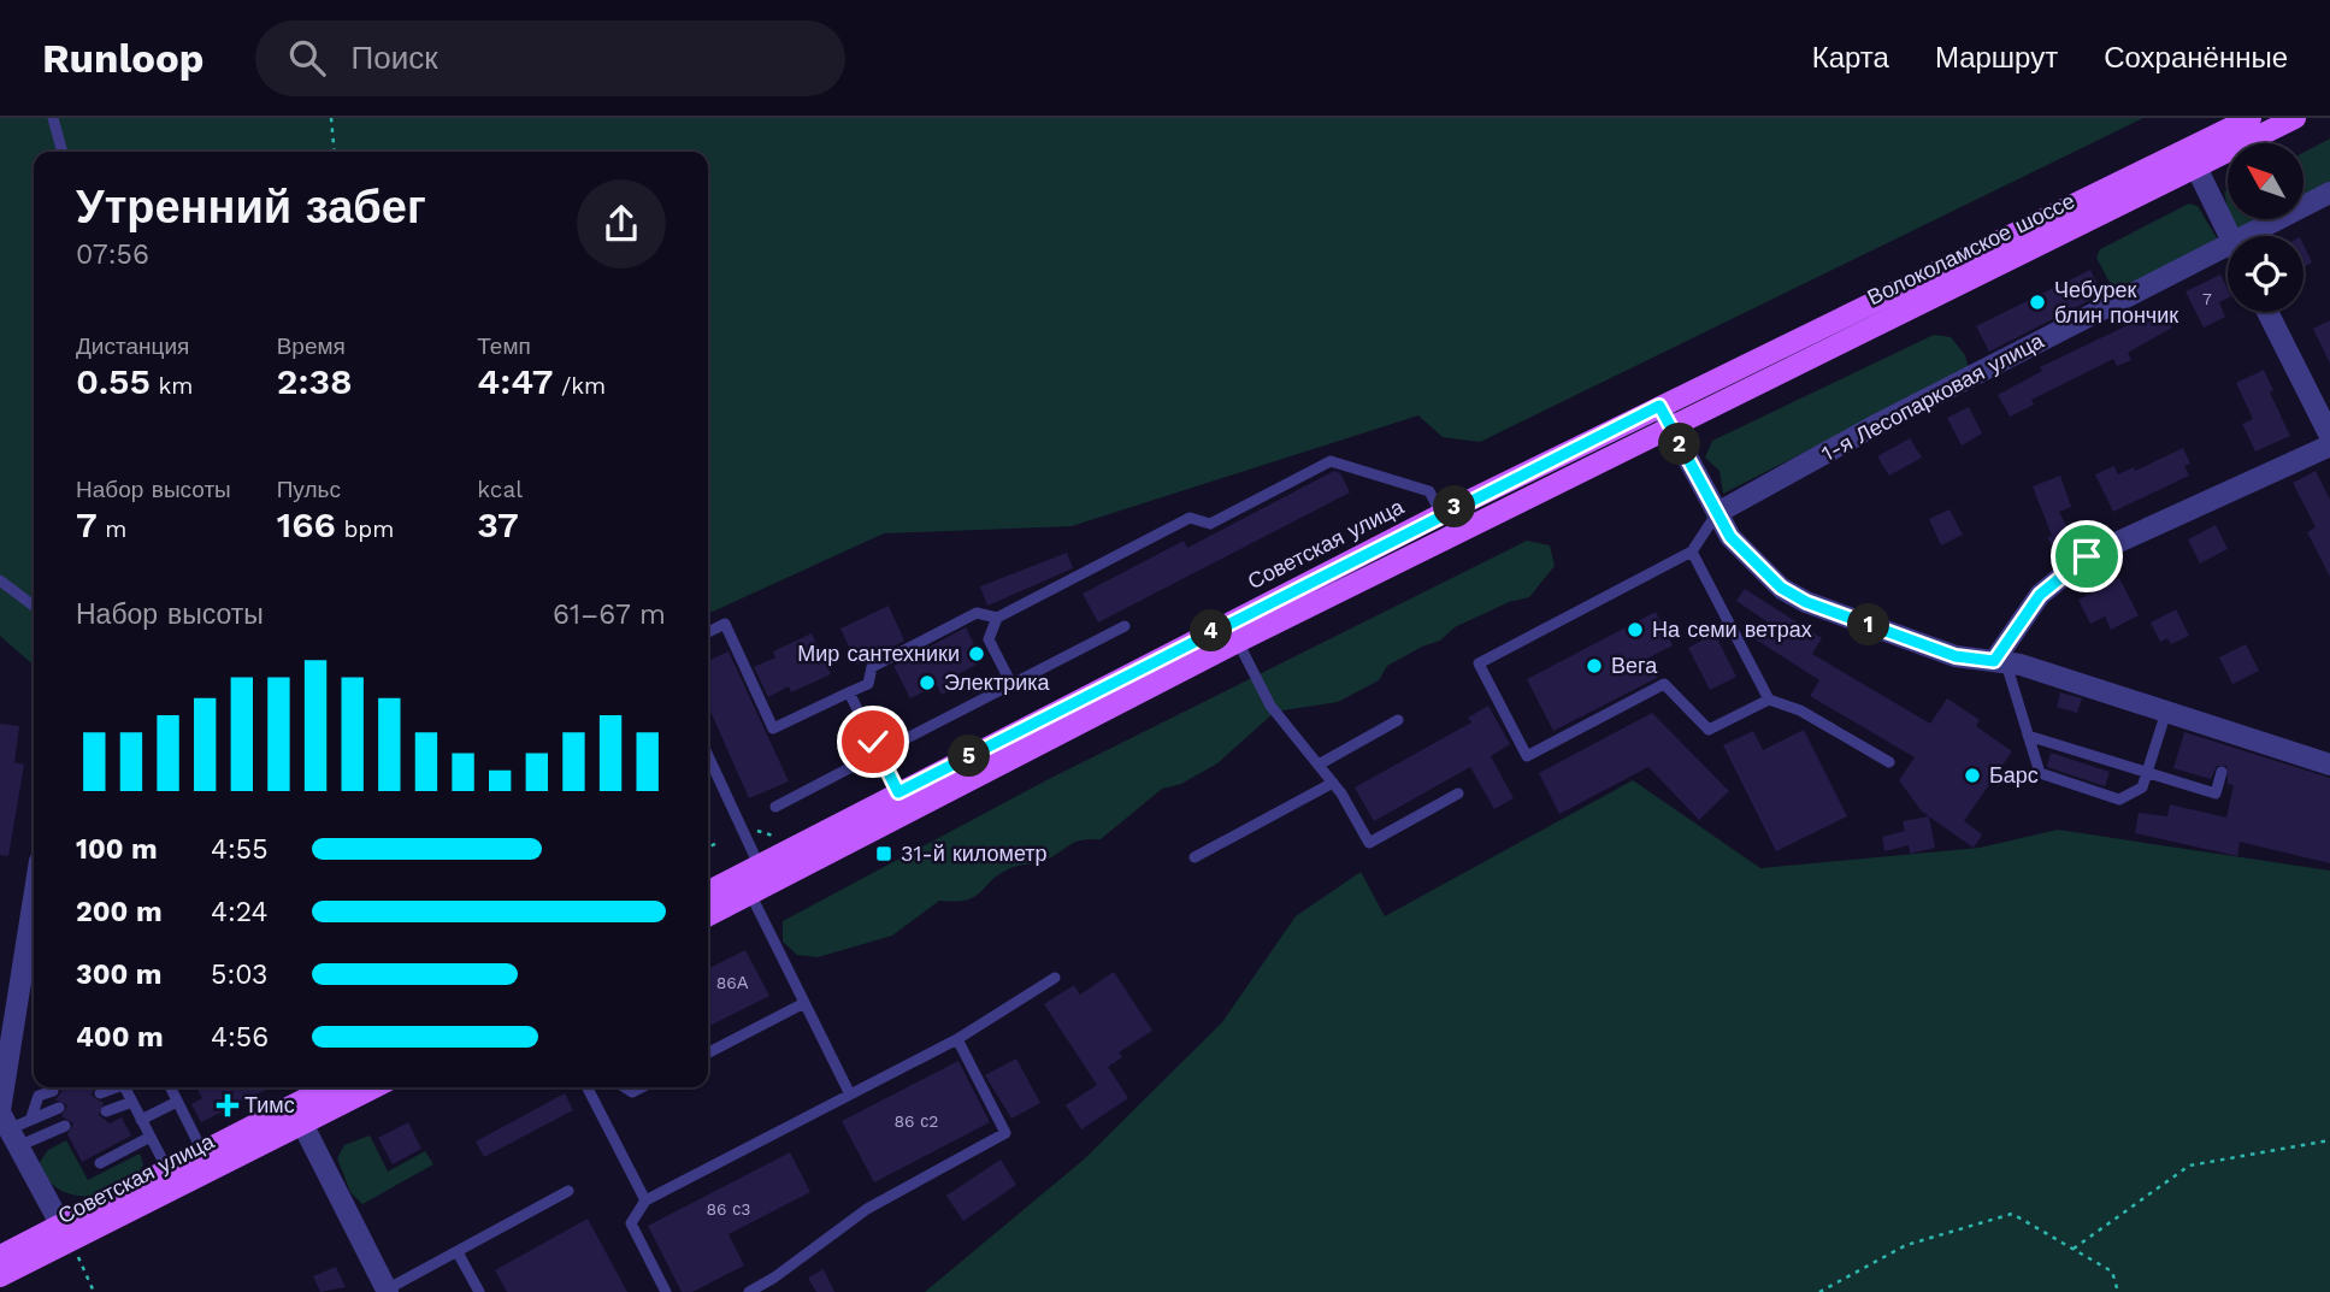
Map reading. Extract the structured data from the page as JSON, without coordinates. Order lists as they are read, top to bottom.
{
  "streets": {
    "main road": ["Волоколамское шоссе", "Советская улица"],
    "street": ["1-я Лесопарковая улица"]
  },
  "crossings": [
    ["Волоколамское шоссе", "Советская улица"]
  ],
  "places": {
    "other": [
      "Чебурек блин пончик",
      "На семи ветрах",
      "Мир сантехники",
      "Вега",
      "Электрика",
      "Барс"
    ],
    "transit": ["31-й километр"],
    "health": ["Тимс"]
  },
  "house_numbers": [
    "7",
    "86А",
    "86 с2",
    "86 с3"
  ],
  "north": "top left",
  "page": {
    "header": "Runloop",
    "search": "Поиск",
    "nav": ["Карта", "Маршрут", "Сохранённые"],
    "heading": ["Утренний забег", "07:56"],
    "stats": [
      ["Дистанция", "0.55 km"],
      ["Время", "2:38"],
      ["Темп", "4:47 /km"],
      ["Набор высоты", "7 m"],
      ["Пульс", "166 bpm"],
      ["kcal", "37"]
    ],
    "pins": [
      "2",
      "3",
      "1",
      "4",
      "5"
    ],
    "chart": ["Набор высоты", "61–67 m"],
    "list": [
      {
        "name": "100 m",
        "note": "4:55"
      },
      {
        "name": "200 m",
        "note": "4:24"
      },
      {
        "name": "300 m",
        "note": "5:03"
      },
      {
        "name": "400 m",
        "note": "4:56"
      }
    ]
  }
}
